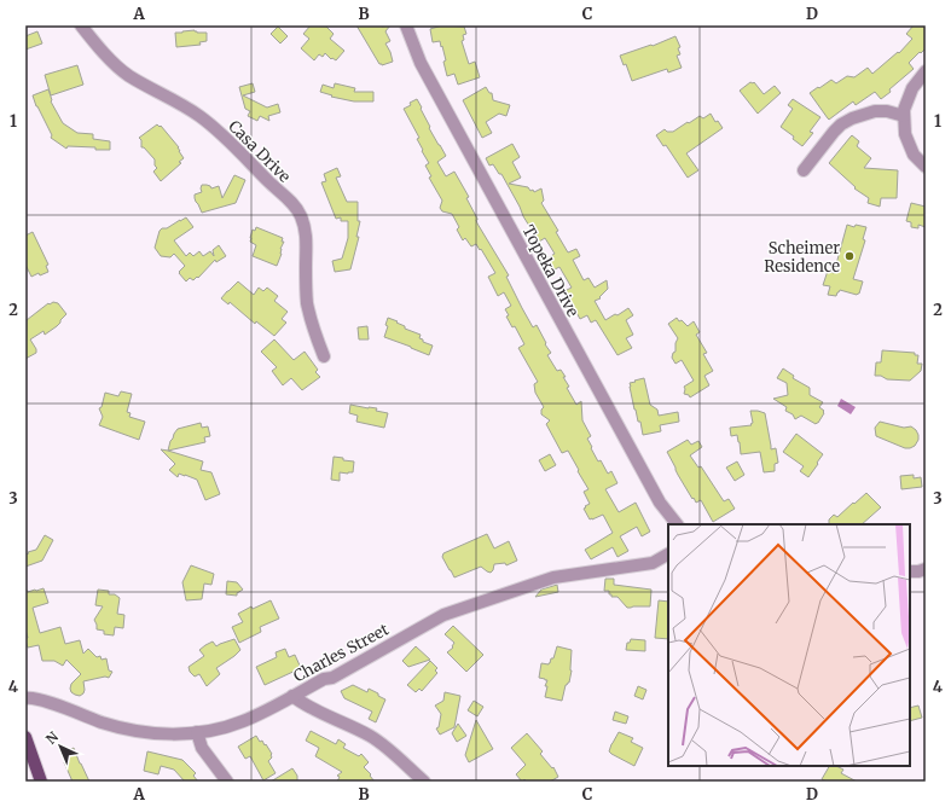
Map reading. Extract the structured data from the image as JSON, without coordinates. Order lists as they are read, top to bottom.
{
  "streets": {
    "street": ["Casa Drive", "Topeka Drive", "Charles Street"]
  },
  "places": ["Scheimer Residence"],
  "north": "top left",
  "grid": {
    "columns": [
      "A",
      "B",
      "C",
      "D"
    ],
    "rows": [
      "1",
      "2",
      "3",
      "4"
    ]
  }
}
